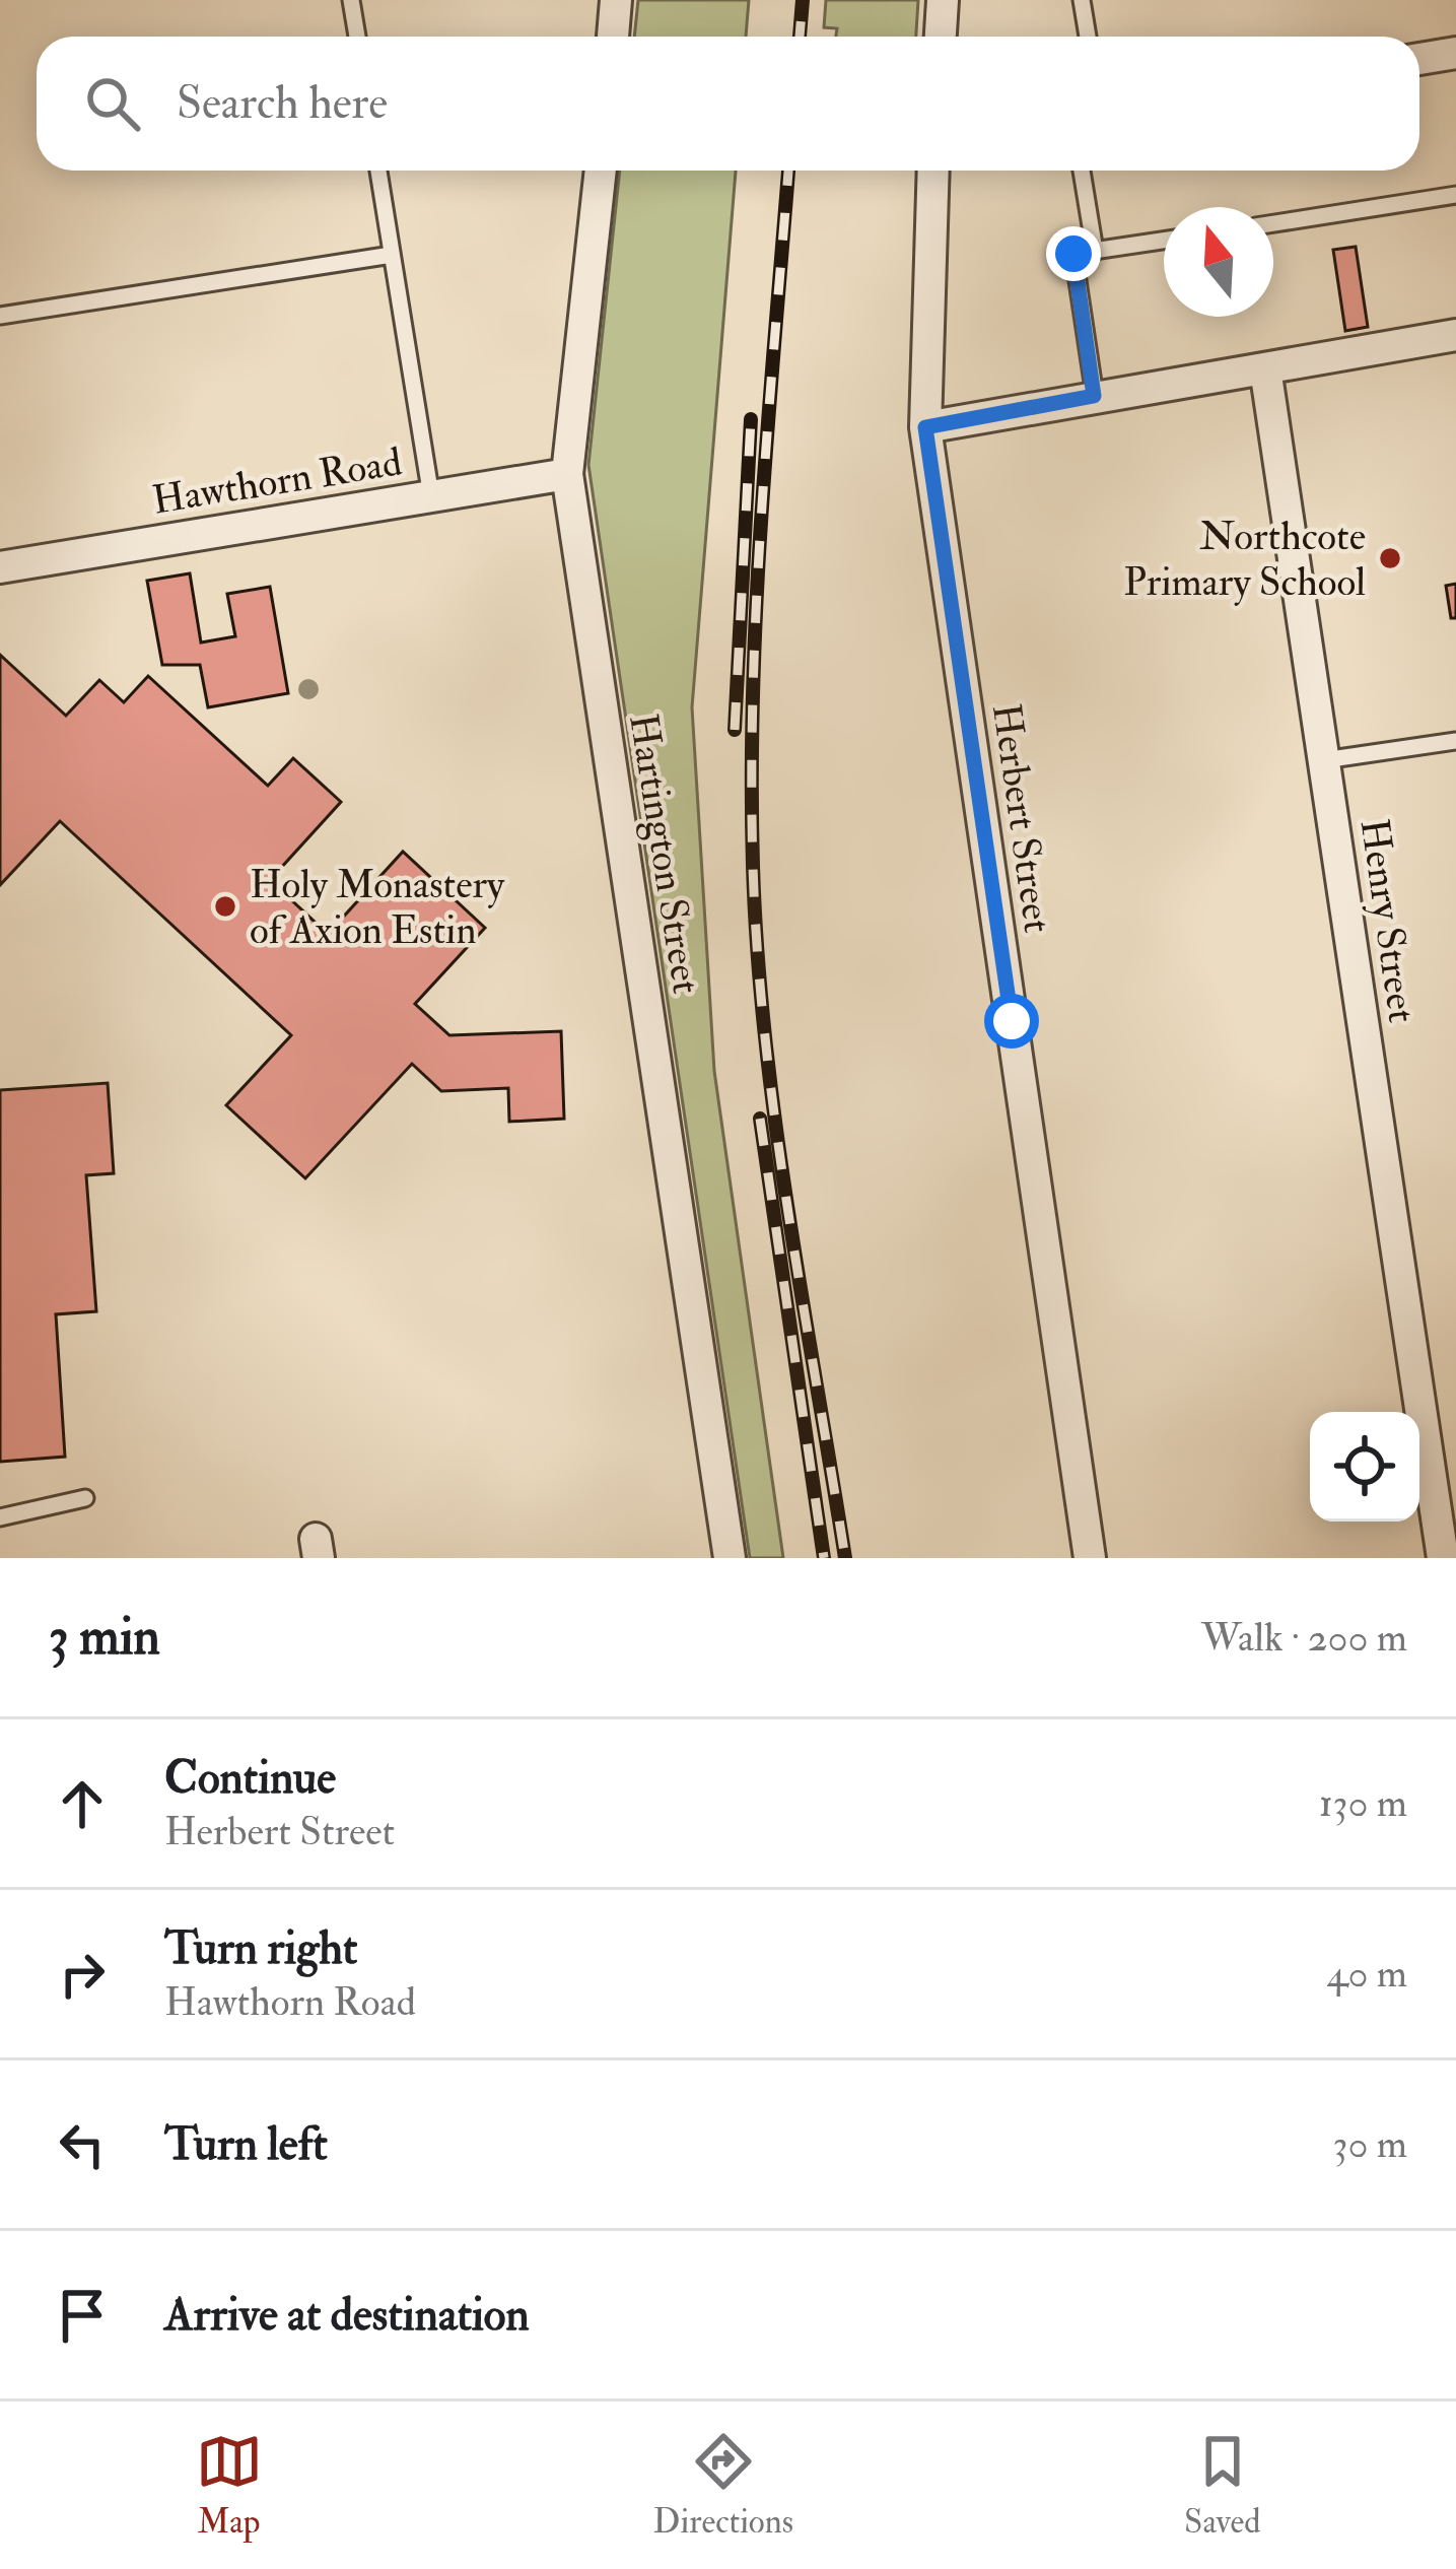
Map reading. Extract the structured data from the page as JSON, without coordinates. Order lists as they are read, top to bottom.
{
  "streets": {
    "street": [
      "Hawthorn Road",
      "Herbert Street",
      "Hartington Street",
      "Henry Street"
    ]
  },
  "crossings": [
    ["Hawthorn Road", "Hartington Street"]
  ],
  "places": ["Northcote Primary School", "Holy Monastery of Axion Estin"],
  "north": "top",
  "page": {
    "search": "Search here",
    "heading": ["3 min", "Walk · 200 m"],
    "list": [
      ["Continue", "Herbert Street", "130 m"],
      ["Turn right", "Hawthorn Road", "40 m"],
      ["Turn left", "30 m"],
      "Arrive at destination"
    ],
    "nav": ["Map", "Directions", "Saved"]
  }
}
